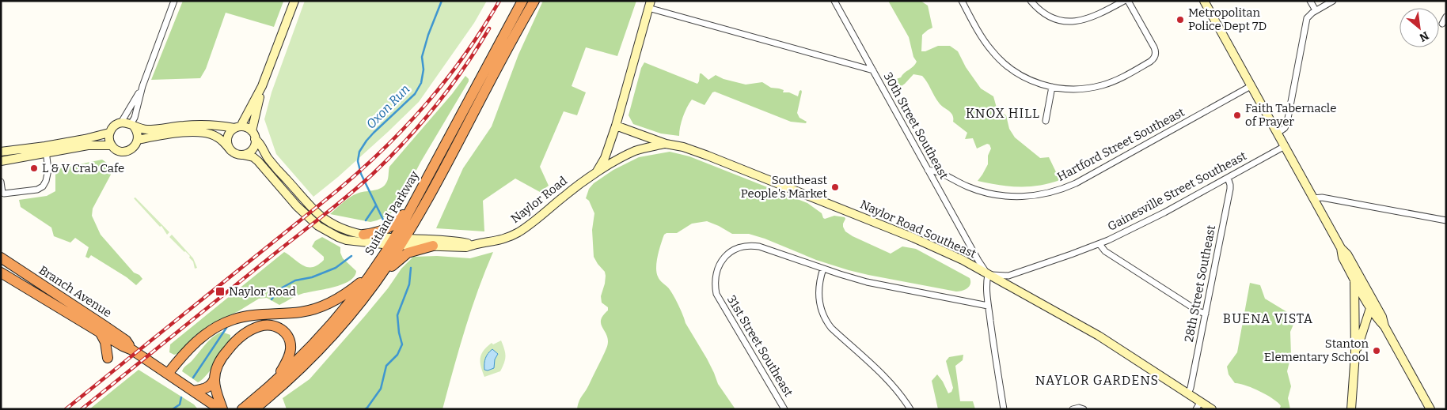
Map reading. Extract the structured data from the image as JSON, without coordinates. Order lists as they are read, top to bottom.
{
  "streets": {
    "highway": ["Suitland Parkway", "Branch Avenue"],
    "main road": ["Naylor Road", "Naylor Road Southeast"],
    "street": [
      "30th Street Southeast",
      "Hartford Street Southeast",
      "Gainesville Street Southeast",
      "28th Street Southeast",
      "31st Street Southeast"
    ]
  },
  "crossings": [
    ["30th Street Southeast", "Hartford Street Southeast"],
    ["30th Street Southeast", "Gainesville Street Southeast"],
    ["30th Street Southeast", "Naylor Road Southeast"],
    ["Gainesville Street Southeast", "Naylor Road Southeast"],
    ["Gainesville Street Southeast", "28th Street Southeast"],
    ["Naylor Road", "Suitland Parkway"],
    ["Naylor Road", "Naylor Road Southeast"],
    ["Naylor Road Southeast", "28th Street Southeast"]
  ],
  "districts": ["KNOX HILL", "BUENA VISTA", "NAYLOR GARDENS"],
  "water": ["Oxon Run"],
  "places": {
    "other": [
      "Metropolitan Police Dept 7D",
      "Faith Tabernacle of Prayer",
      "L & V Crab Cafe",
      "Southeast People's Market",
      "Stanton Elementary School"
    ],
    "transit": ["Naylor Road"]
  },
  "north": "bottom right"
}
